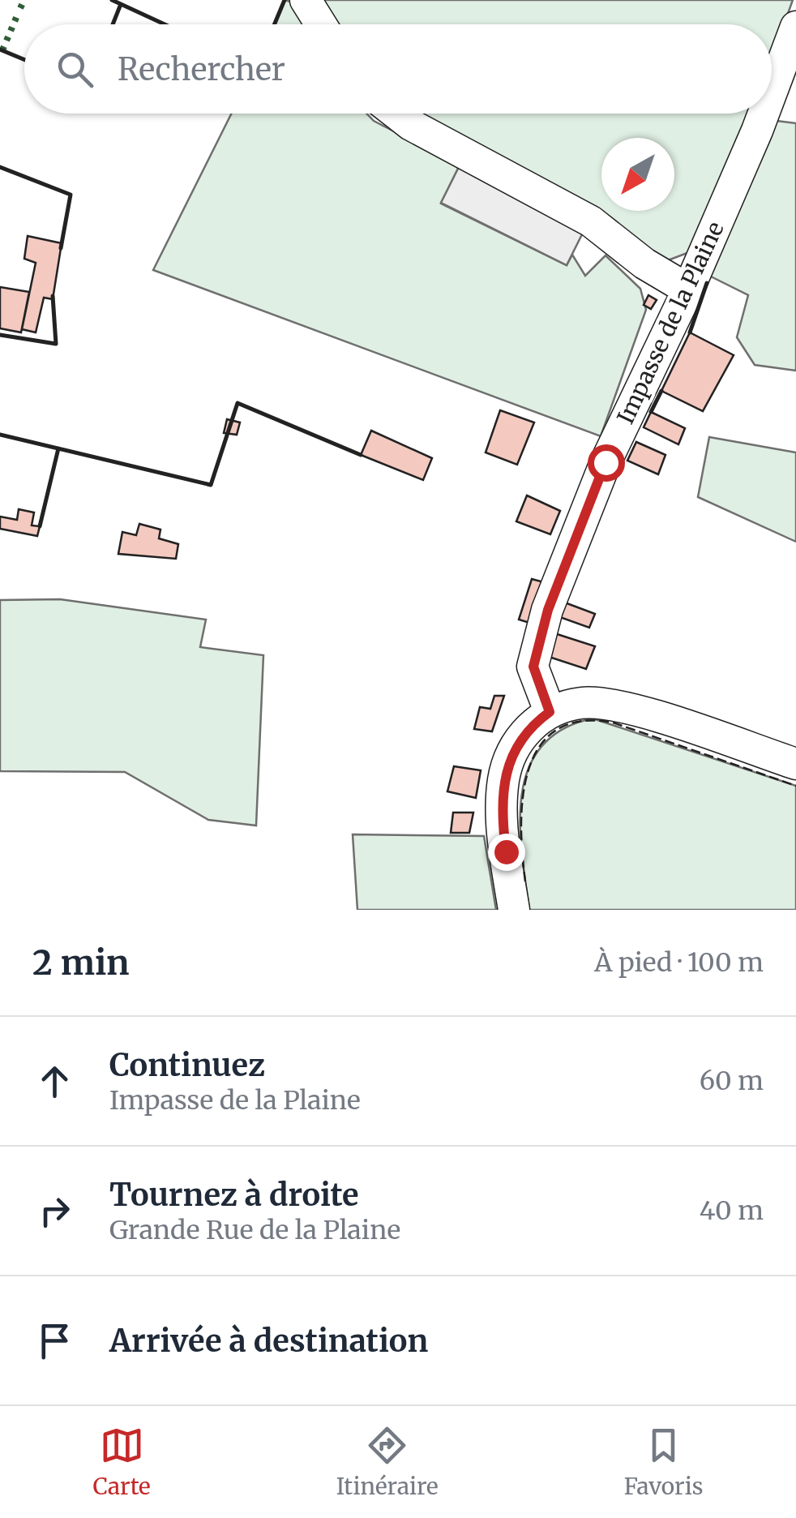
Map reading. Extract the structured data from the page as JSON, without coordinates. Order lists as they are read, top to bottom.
{
  "streets": {
    "street": ["Impasse de la Plaine"]
  },
  "north": "bottom left",
  "page": {
    "search": "Rechercher",
    "heading": ["2 min", "À pied · 100 m"],
    "list": [
      ["Continuez", "Impasse de la Plaine", "60 m"],
      ["Tournez à droite", "Grande Rue de la Plaine", "40 m"],
      "Arrivée à destination"
    ],
    "nav": ["Carte", "Itinéraire", "Favoris"]
  }
}
